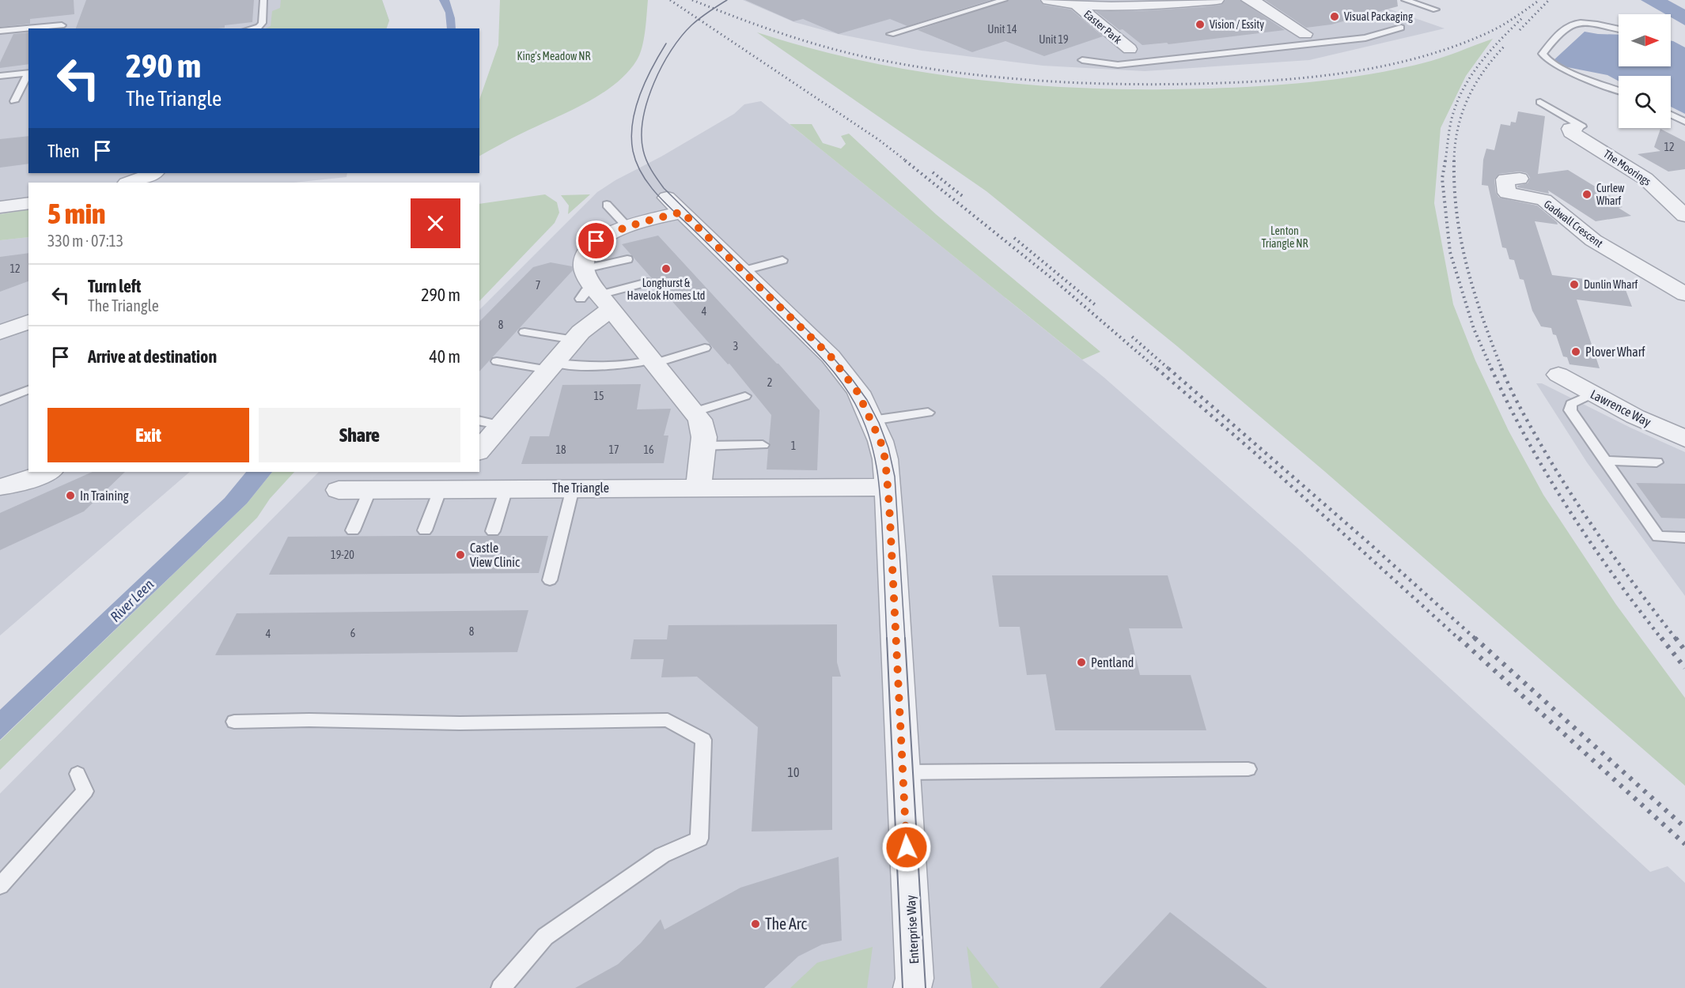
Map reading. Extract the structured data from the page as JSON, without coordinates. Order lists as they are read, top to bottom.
{
  "streets": {
    "street": [
      "Easter Park",
      "The Moorings",
      "Gadwall Crescent",
      "Lawrence Way",
      "The Triangle",
      "Enterprise Way"
    ]
  },
  "crossings": [
    ["The Triangle", "Enterprise Way"]
  ],
  "water": ["River Leen"],
  "parks": ["King's Meadow NR", "Lenton Triangle NR"],
  "places": [
    "Visual Packaging",
    "Vision / Essity",
    "Curlew Wharf",
    "Longhurst & Havelok Homes Ltd",
    "Dunlin Wharf",
    "Plover Wharf",
    "In Training",
    "Castle View Clinic",
    "Pentland",
    "The Arc"
  ],
  "house_numbers": [
    "Unit 14",
    "Unit 19",
    "12",
    "12",
    "7",
    "4",
    "8",
    "3",
    "2",
    "15",
    "1",
    "18",
    "17",
    "16",
    "19-20",
    "8",
    "6",
    "4",
    "10"
  ],
  "north": "right",
  "page": {
    "turn": ["290 m", "The Triangle"],
    "then": "Then",
    "heading": ["5 min", "330 m · 07:13"],
    "list": [
      {
        "name": "Turn left",
        "note": "The Triangle",
        "value": "290 m"
      },
      {
        "name": "Arrive at destination",
        "value": "40 m"
      }
    ],
    "buttons": ["Exit", "Share"]
  }
}
